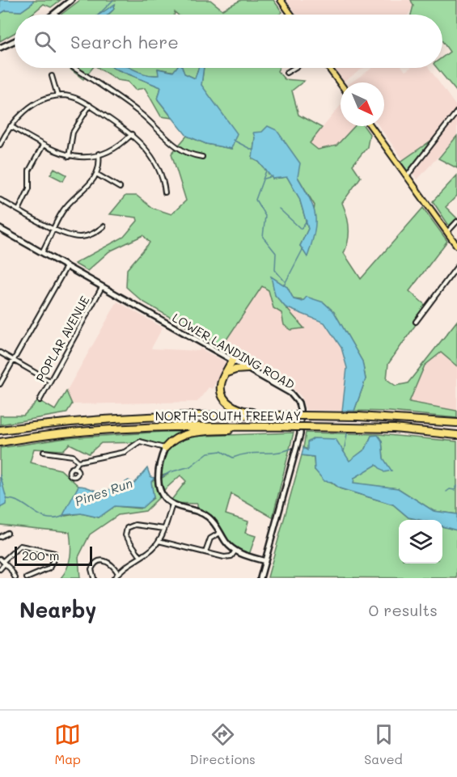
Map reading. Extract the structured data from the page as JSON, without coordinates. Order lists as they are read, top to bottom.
{
  "streets": {
    "highway": ["NORTH-SOUTH FREEWAY"],
    "main road": ["LOWER LANDING ROAD"],
    "street": ["POPLAR AVENUE"]
  },
  "crossings": [
    ["POPLAR AVENUE", "LOWER LANDING ROAD"]
  ],
  "water": ["Pines Run"],
  "scale_bar": "200 m",
  "north": "bottom right",
  "page": {
    "search": "Search here",
    "scale": "200 m",
    "heading": ["Nearby", "0 results"],
    "nav": ["Map", "Directions", "Saved"]
  }
}
